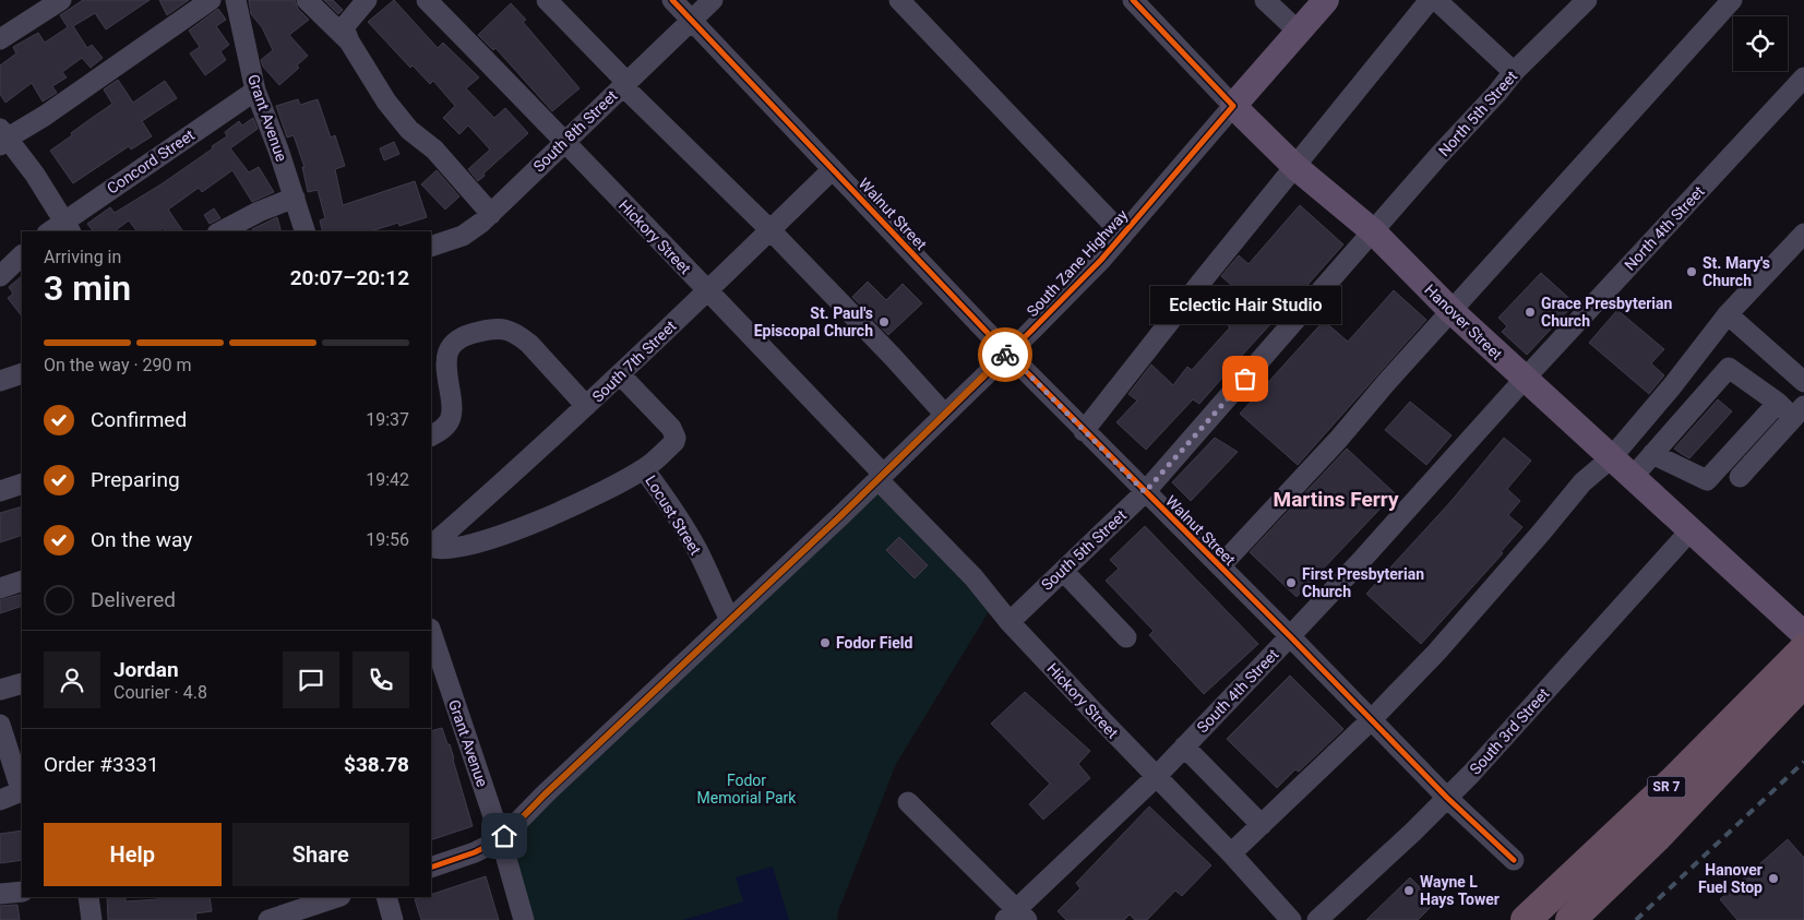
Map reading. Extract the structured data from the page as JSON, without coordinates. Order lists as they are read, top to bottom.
{
  "streets": {
    "highway": ["SR 7"],
    "main road": ["Hanover Street"],
    "street": [
      "North 5th Street",
      "Grant Avenue",
      "South 8th Street",
      "Concord Street",
      "Walnut Street",
      "North 4th Street",
      "Hickory Street",
      "South Zane Highway",
      "South 7th Street",
      "Locust Street",
      "South 5th Street",
      "South 4th Street",
      "South 3rd Street"
    ]
  },
  "crossings": [
    ["North 5th Street", "Hanover Street"],
    ["North 5th Street", "South 5th Street"],
    ["Grant Avenue", "Concord Street"],
    ["Grant Avenue", "South Zane Highway"],
    ["South 8th Street", "Walnut Street"],
    ["South 8th Street", "Hickory Street"],
    ["Walnut Street", "South Zane Highway"],
    ["Walnut Street", "South 7th Street"],
    ["Walnut Street", "South 5th Street"],
    ["Walnut Street", "South 4th Street"],
    ["Walnut Street", "South 3rd Street"],
    ["North 4th Street", "Hanover Street"],
    ["North 4th Street", "South 4th Street"],
    ["Hickory Street", "South Zane Highway"],
    ["Hickory Street", "South 7th Street"],
    ["Hickory Street", "South 5th Street"],
    ["Hickory Street", "South 4th Street"],
    ["South Zane Highway", "Hanover Street"],
    ["South Zane Highway", "Locust Street"],
    ["Hanover Street", "South 5th Street"],
    ["Hanover Street", "South 4th Street"],
    ["Hanover Street", "South 3rd Street"],
    ["South 7th Street", "Locust Street"]
  ],
  "districts": ["Martins Ferry"],
  "parks": ["Fodor Memorial Park"],
  "places": [
    "St. Mary's Church",
    "Grace Presbyterian Church",
    "St. Paul's Episcopal Church",
    "Eclectic Hair Studio",
    "First Presbyterian Church",
    "Fodor Field",
    "Hanover Fuel Stop",
    "Wayne L Hays Tower"
  ],
  "page": {
    "heading": ["3 min", "Arriving in", "20:07–20:12"],
    "panel": [
      "Jordan",
      "Courier · 4.8",
      "Order #3331",
      "$38.78"
    ],
    "bubble": "Eclectic Hair Studio",
    "bar": "On the way · 290 m",
    "list": [
      ["Confirmed", "19:37"],
      ["Preparing", "19:42"],
      ["On the way", "19:56"],
      "Delivered"
    ],
    "buttons": ["Help", "Share"]
  }
}
